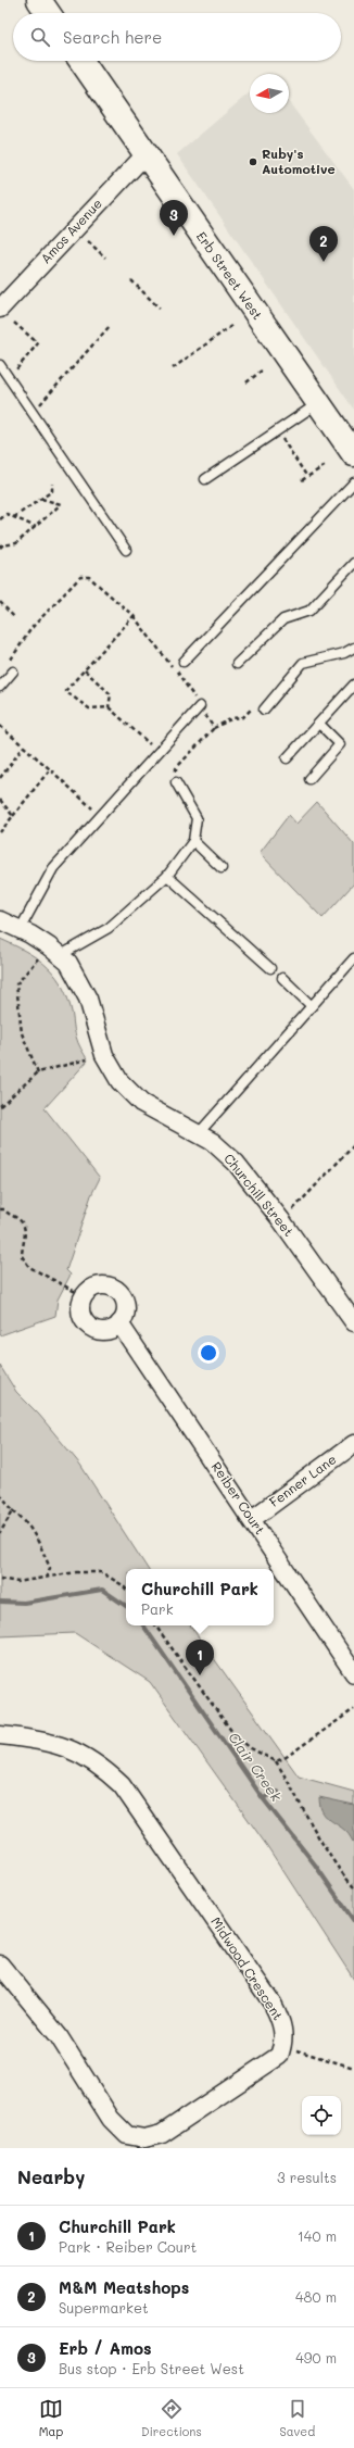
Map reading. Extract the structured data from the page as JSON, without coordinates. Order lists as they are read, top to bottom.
{
  "streets": {
    "main road": ["Erb Street West"],
    "street": [
      "Amos Avenue",
      "Churchill Street",
      "Fenner Lane",
      "Reiber Court",
      "Midwood Crescent"
    ]
  },
  "crossings": [
    ["Amos Avenue", "Erb Street West"],
    ["Fenner Lane", "Reiber Court"]
  ],
  "water": ["Clair Creek"],
  "places": ["Ruby's Automotive"],
  "north": "left",
  "page": {
    "search": "Search here",
    "pins": ["3", "2", "1"],
    "popup": ["Churchill Park", "Park"],
    "heading": ["Nearby", "3 results"],
    "list": [
      {
        "mark": "1",
        "name": "Churchill Park",
        "note": "Park · Reiber Court",
        "value": "140 m"
      },
      {
        "mark": "2",
        "name": "M&M Meatshops",
        "note": "Supermarket",
        "value": "480 m"
      },
      {
        "mark": "3",
        "name": "Erb / Amos",
        "note": "Bus stop · Erb Street West",
        "value": "490 m"
      }
    ],
    "nav": ["Map", "Directions", "Saved"]
  }
}
